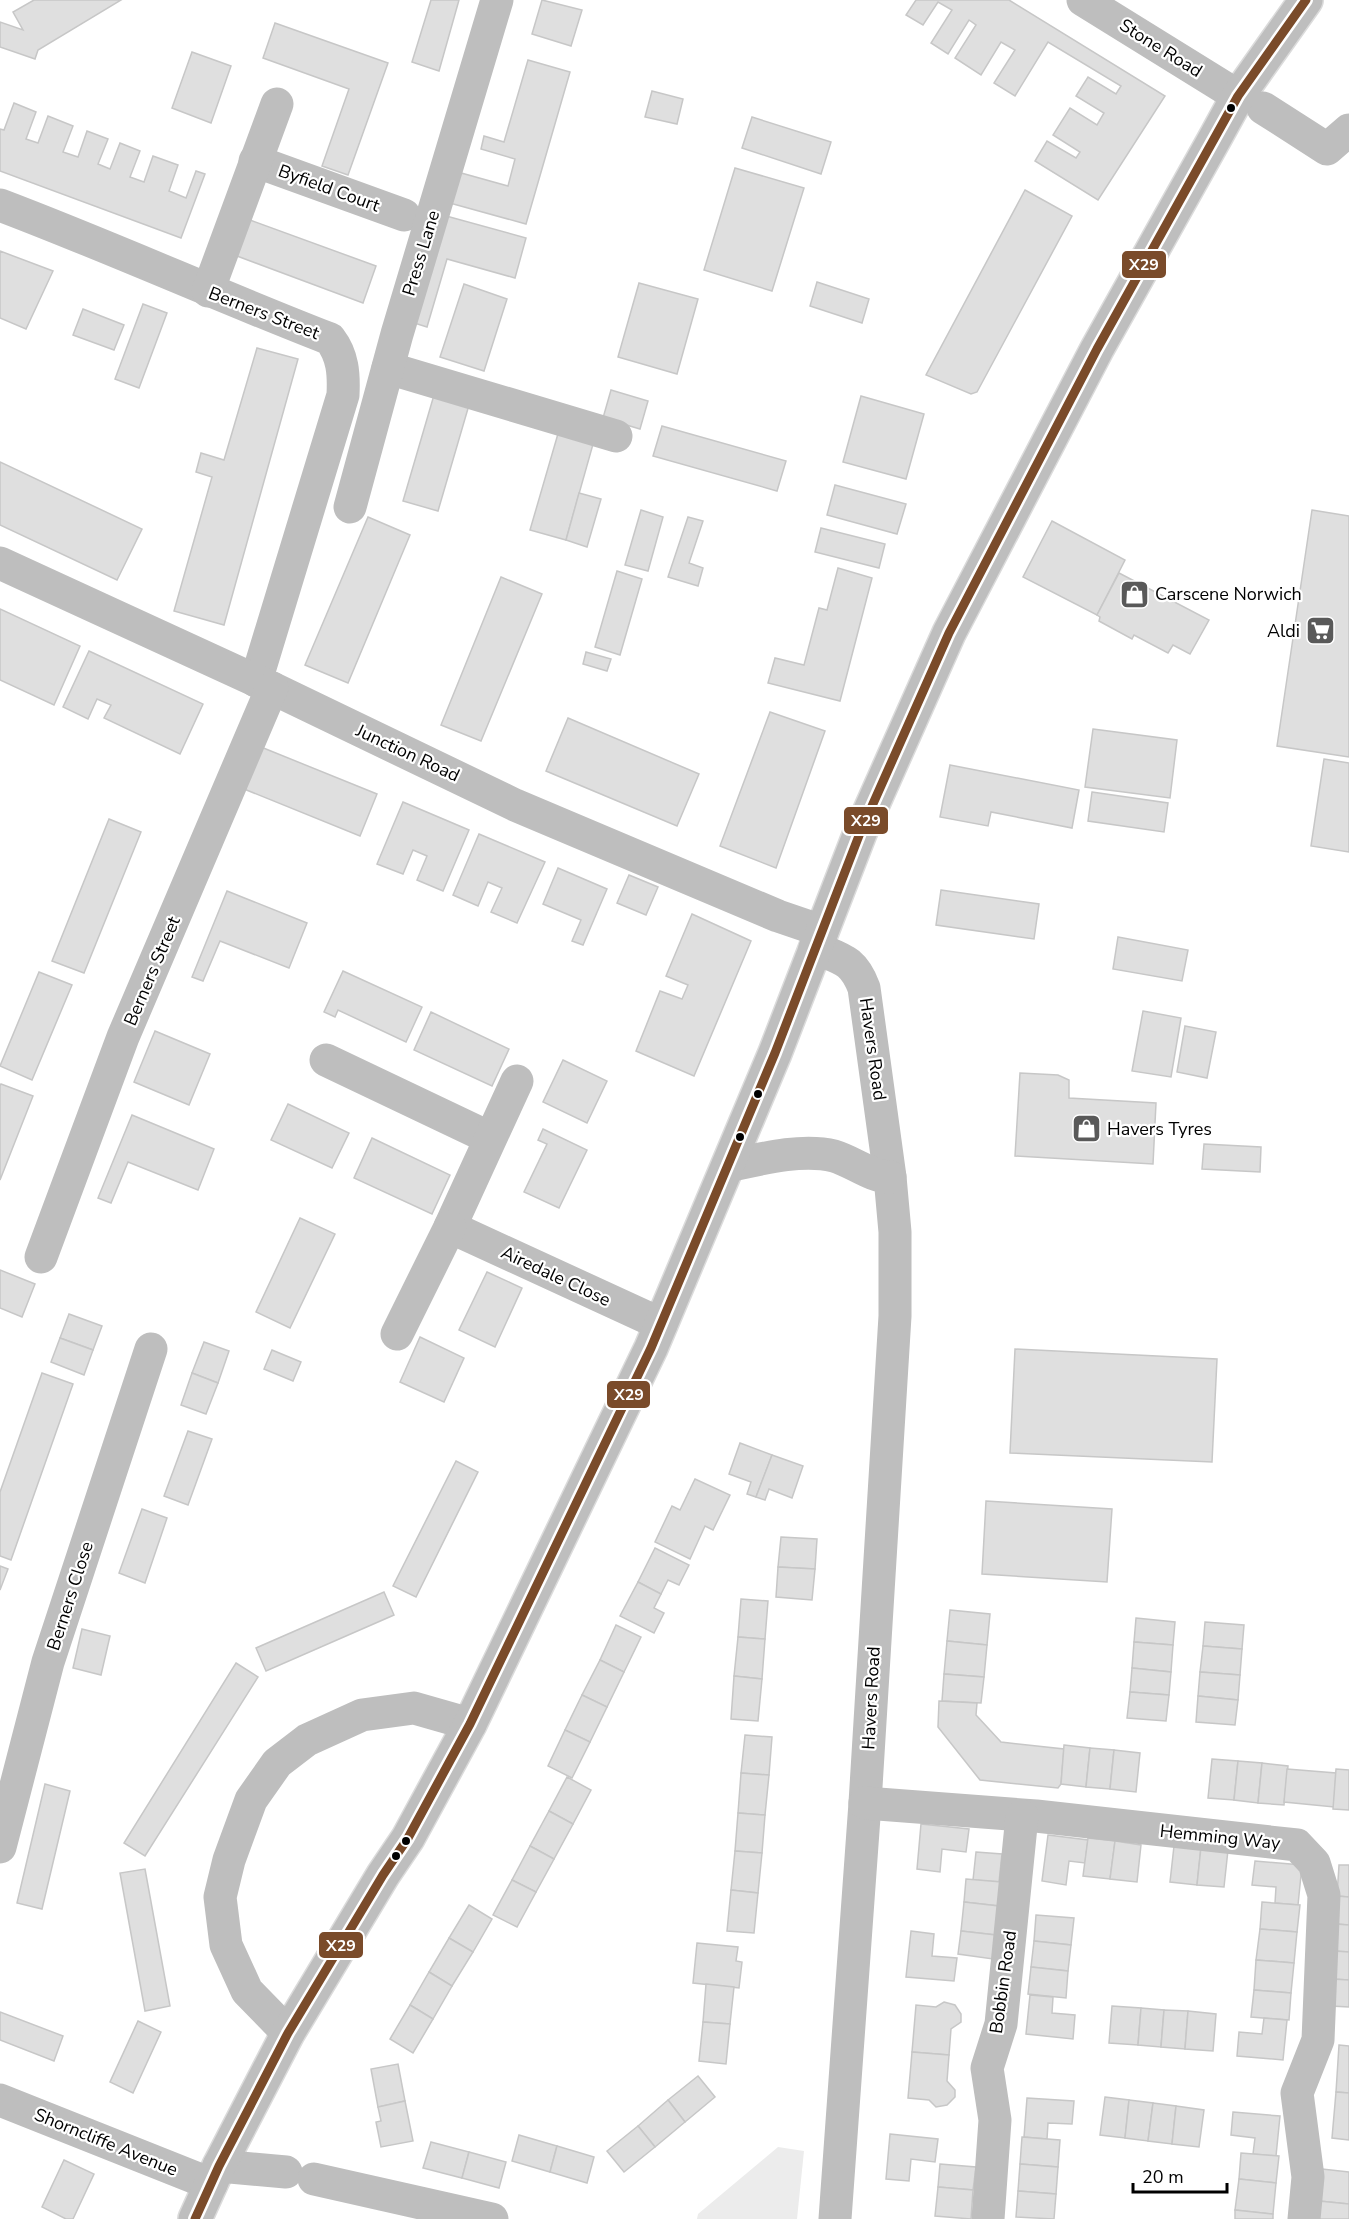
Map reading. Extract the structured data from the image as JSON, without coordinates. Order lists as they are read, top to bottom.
{
  "streets": {
    "street": [
      "Stone Road",
      "Byfield Court",
      "Press Lane",
      "Berners Street",
      "Junction Road",
      "Havers Road",
      "Airedale Close",
      "Berners Close",
      "Hemming Way",
      "Bobbin Road",
      "Shorncliffe Avenue"
    ]
  },
  "crossings": [
    ["Byfield Court", "Berners Street"],
    ["Berners Street", "Junction Road"],
    ["Junction Road", "Havers Road"],
    ["Havers Road", "Hemming Way"],
    ["Hemming Way", "Bobbin Road"]
  ],
  "places": {
    "shop": ["Carscene Norwich", "Havers Tyres"],
    "supermarket": ["Aldi"]
  },
  "lines": ["transit line X29"],
  "scale_bar": "20 m"
}
